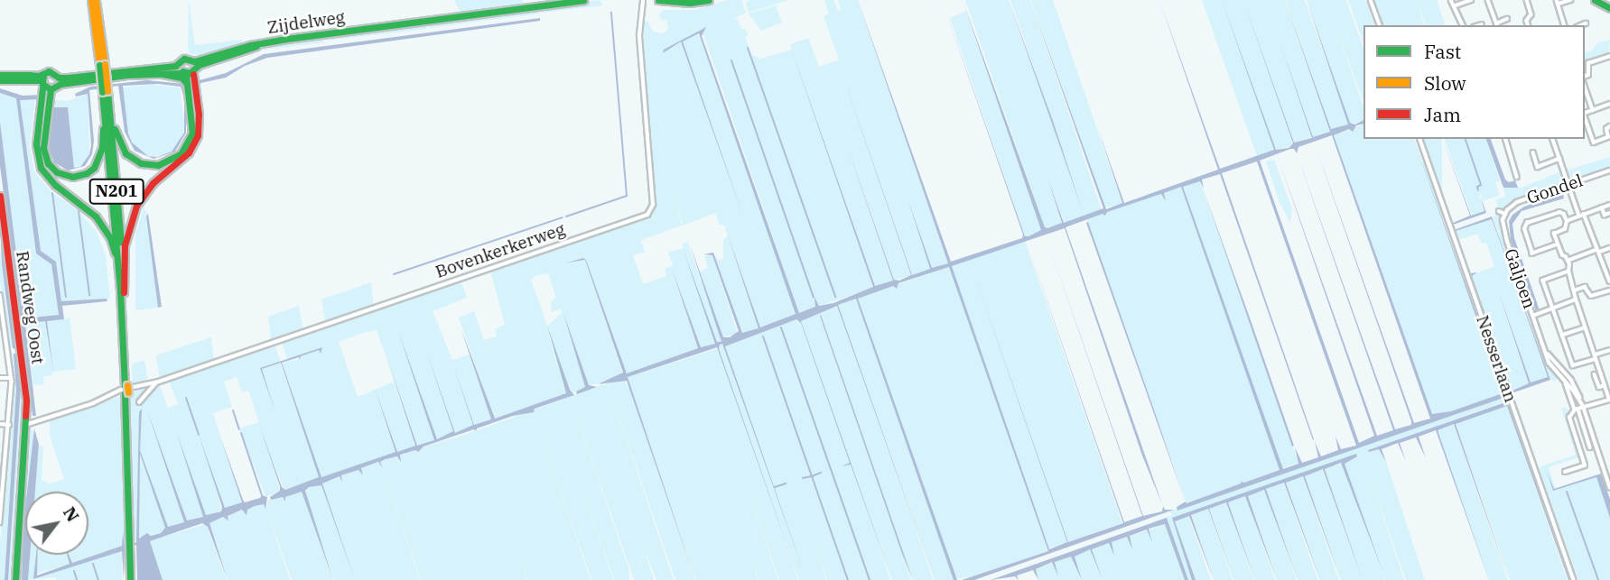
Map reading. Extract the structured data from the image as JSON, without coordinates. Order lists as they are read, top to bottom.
{
  "streets": {
    "main road": ["Zijdelweg", "N201", "Randweg Oost"],
    "street": [
      "Gondel",
      "Bovenkerkerweg",
      "Galjoen",
      "Nesserlaan"
    ]
  },
  "crossings": [
    ["Zijdelweg", "N201"],
    ["Gondel", "Galjoen"],
    ["Bovenkerkerweg", "Randweg Oost"]
  ],
  "legend": ["Fast", "Slow", "Jam"],
  "north": "top right"
}
